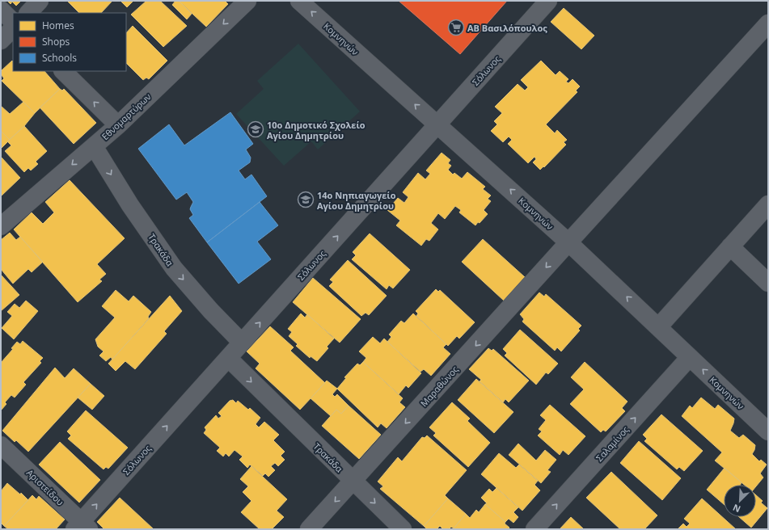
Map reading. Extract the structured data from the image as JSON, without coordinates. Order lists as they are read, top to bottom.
{
  "streets": {
    "street": [
      "Κομνηνών",
      "Σόλωνος",
      "Εθνομαρτύρων",
      "Τρακάδα",
      "Μαραθώνος",
      "Σαλαμίνος",
      "Αριστείδου"
    ]
  },
  "crossings": [
    ["Κομνηνών", "Σόλωνος"],
    ["Κομνηνών", "Μαραθώνος"],
    ["Κομνηνών", "Σαλαμίνος"],
    ["Σόλωνος", "Τρακάδα"],
    ["Σόλωνος", "Αριστείδου"],
    ["Εθνομαρτύρων", "Τρακάδα"],
    ["Τρακάδα", "Μαραθώνος"]
  ],
  "one_way": [
    "Κομνηνών",
    "Σόλωνος",
    "Εθνομαρτύρων",
    "Τρακάδα",
    "Μαραθώνος",
    "Σαλαμίνος"
  ],
  "places": {
    "supermarket": ["ΑΒ Βασιλόπουλος"],
    "school or university": ["10ο Δημοτικό Σχολείο Αγίου Δημητρίου", "14ο Νηπιαγωγείο Αγίου Δημητρίου"]
  },
  "legend": ["Homes", "Shops", "Schools"],
  "north": "bottom left"
}
